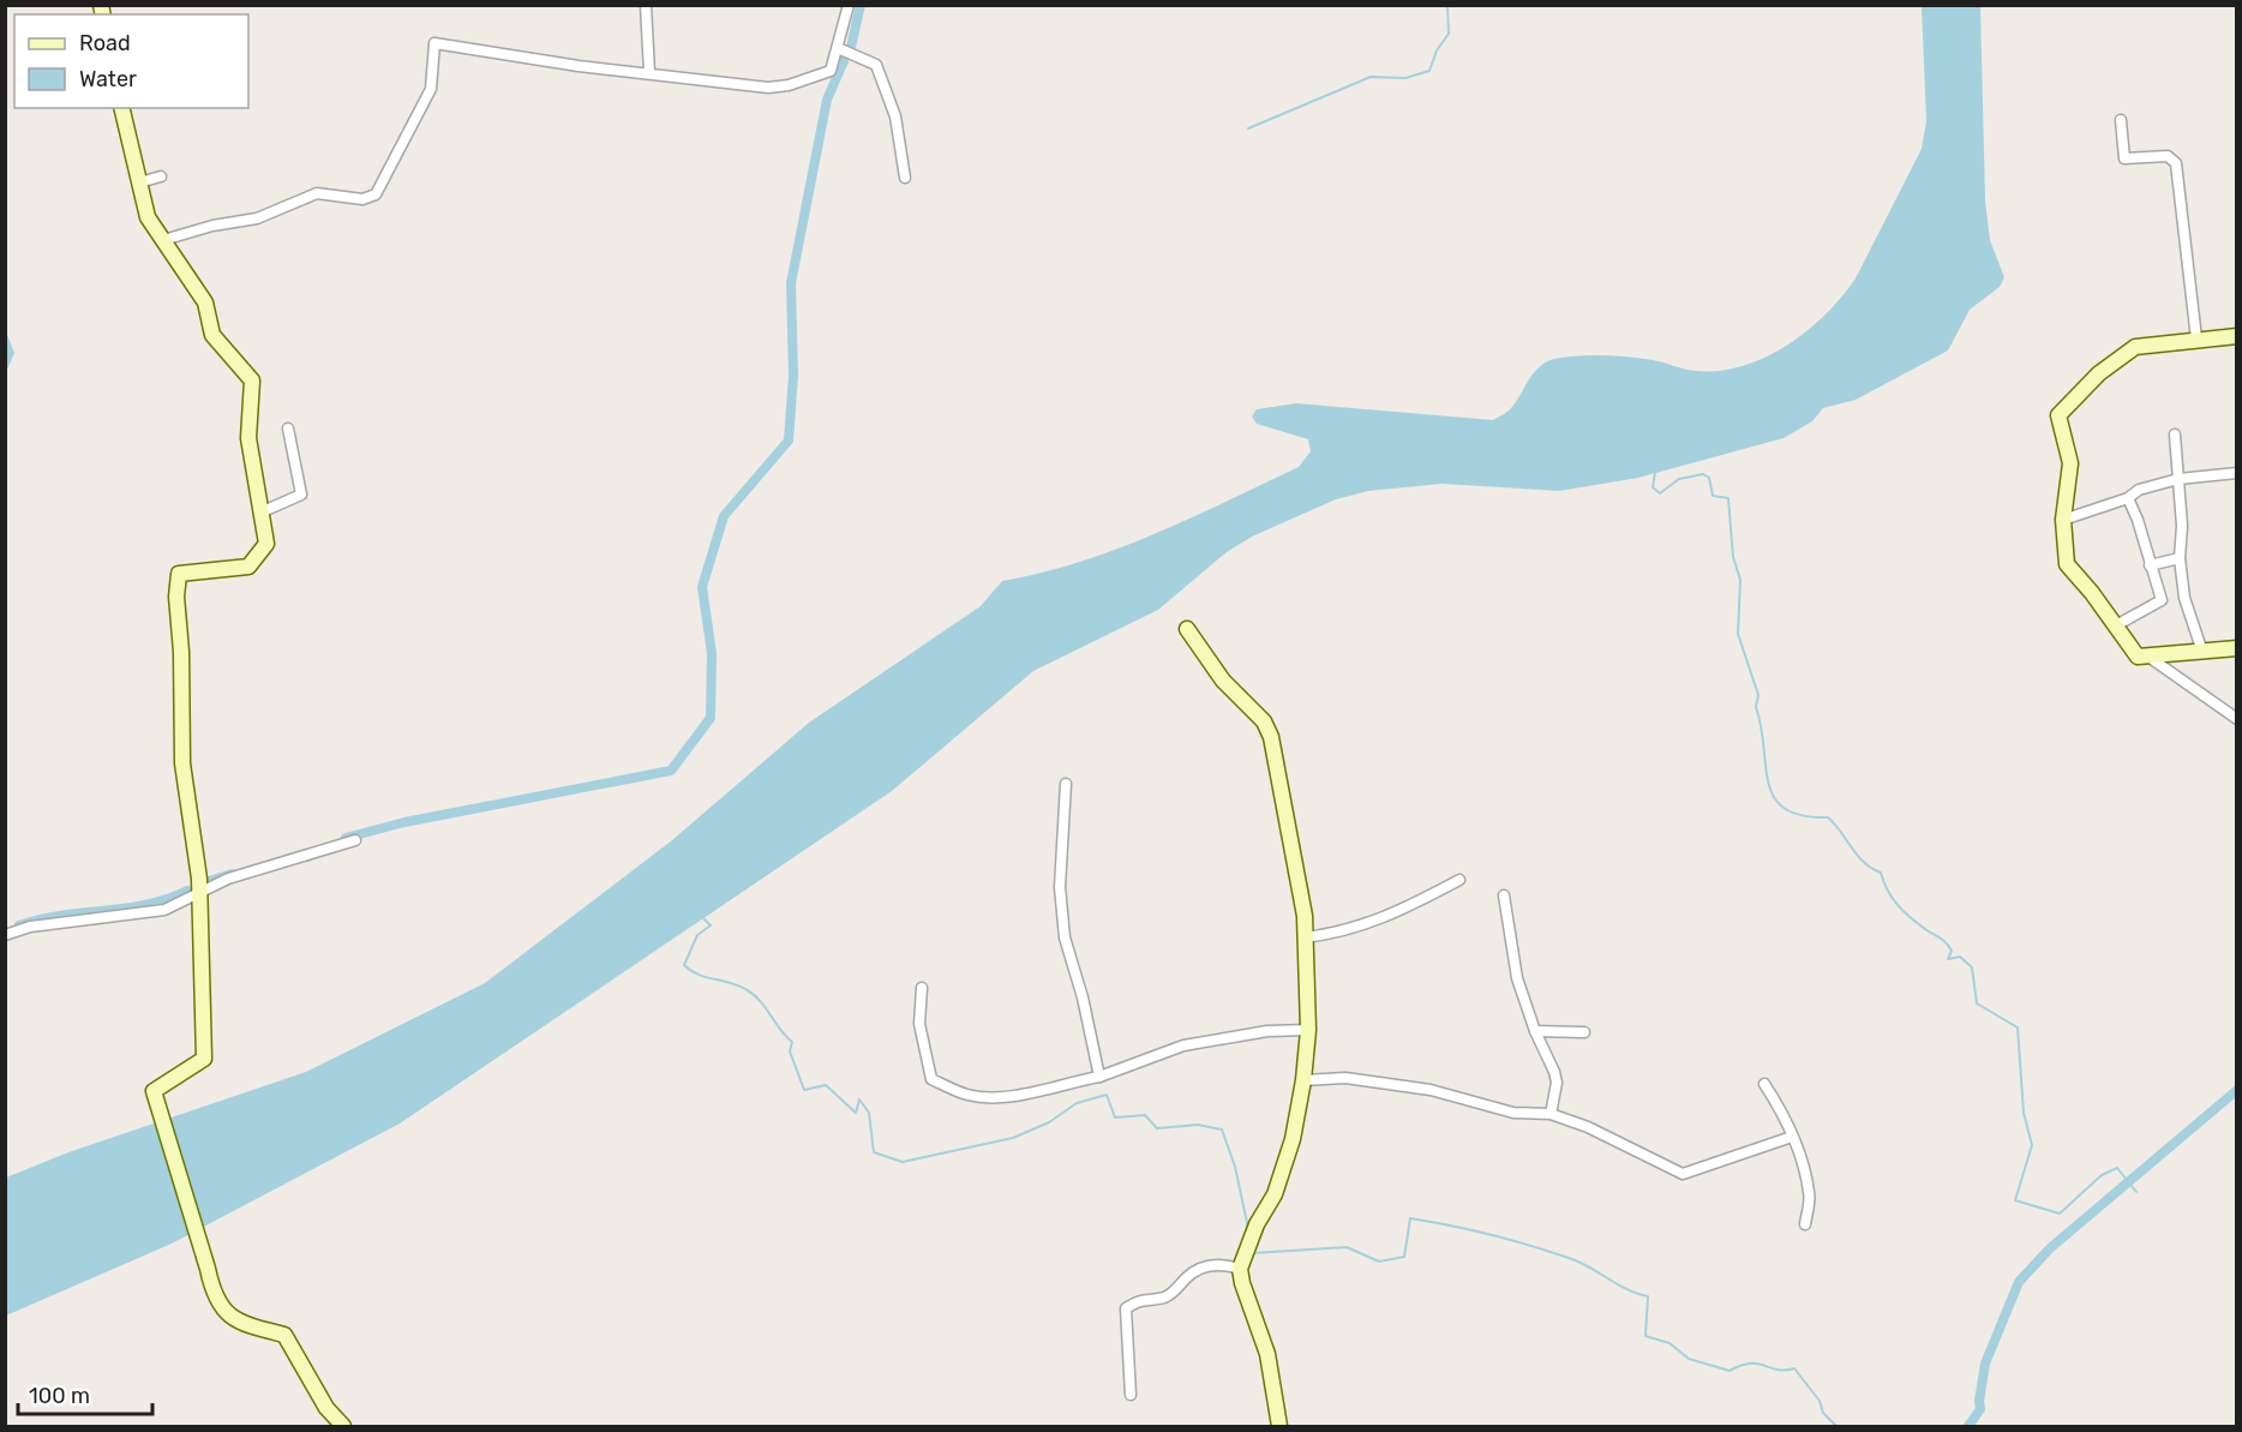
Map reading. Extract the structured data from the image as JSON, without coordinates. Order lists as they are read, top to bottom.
{
  "legend": ["Road", "Water"],
  "scale_bar": "100 m"
}
